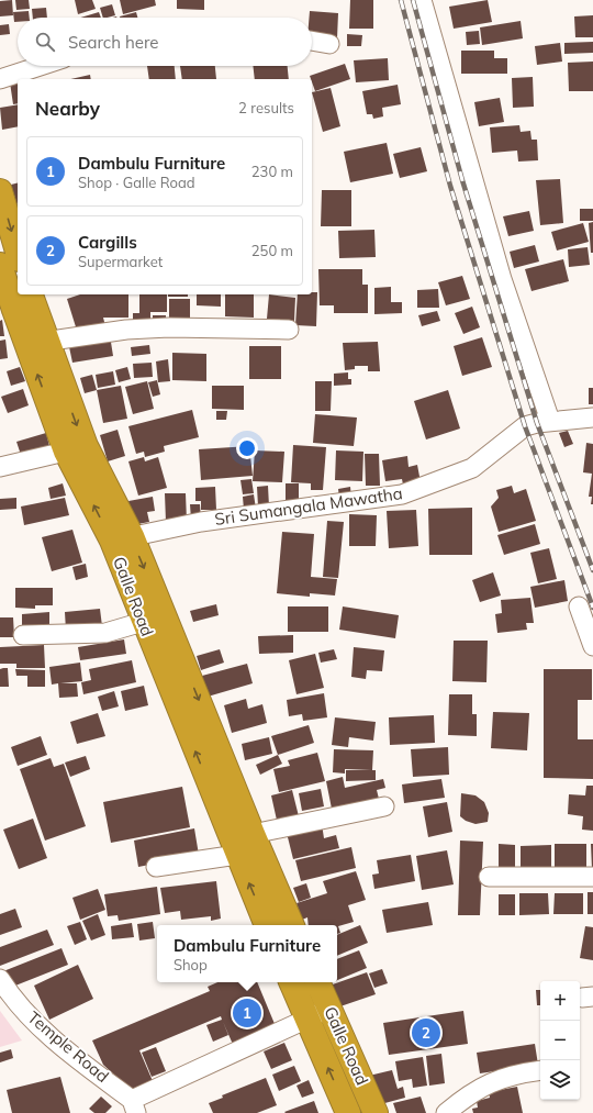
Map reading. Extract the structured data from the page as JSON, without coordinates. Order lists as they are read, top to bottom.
{
  "streets": {
    "highway": ["Galle Road"],
    "street": ["Sri Sumangala Mawatha", "Temple Road"]
  },
  "crossings": [
    ["Sri Sumangala Mawatha", "Galle Road"]
  ],
  "page": {
    "search": "Search here",
    "heading": ["Nearby", "2 results"],
    "list": [
      {
        "mark": "1",
        "name": "Dambulu Furniture",
        "note": "Shop · Galle Road",
        "value": "230 m"
      },
      {
        "mark": "2",
        "name": "Cargills",
        "note": "Supermarket",
        "value": "250 m"
      }
    ],
    "popup": ["Dambulu Furniture", "Shop"],
    "map_buttons": ["+", "−"],
    "pins": ["1", "2"]
  }
}
